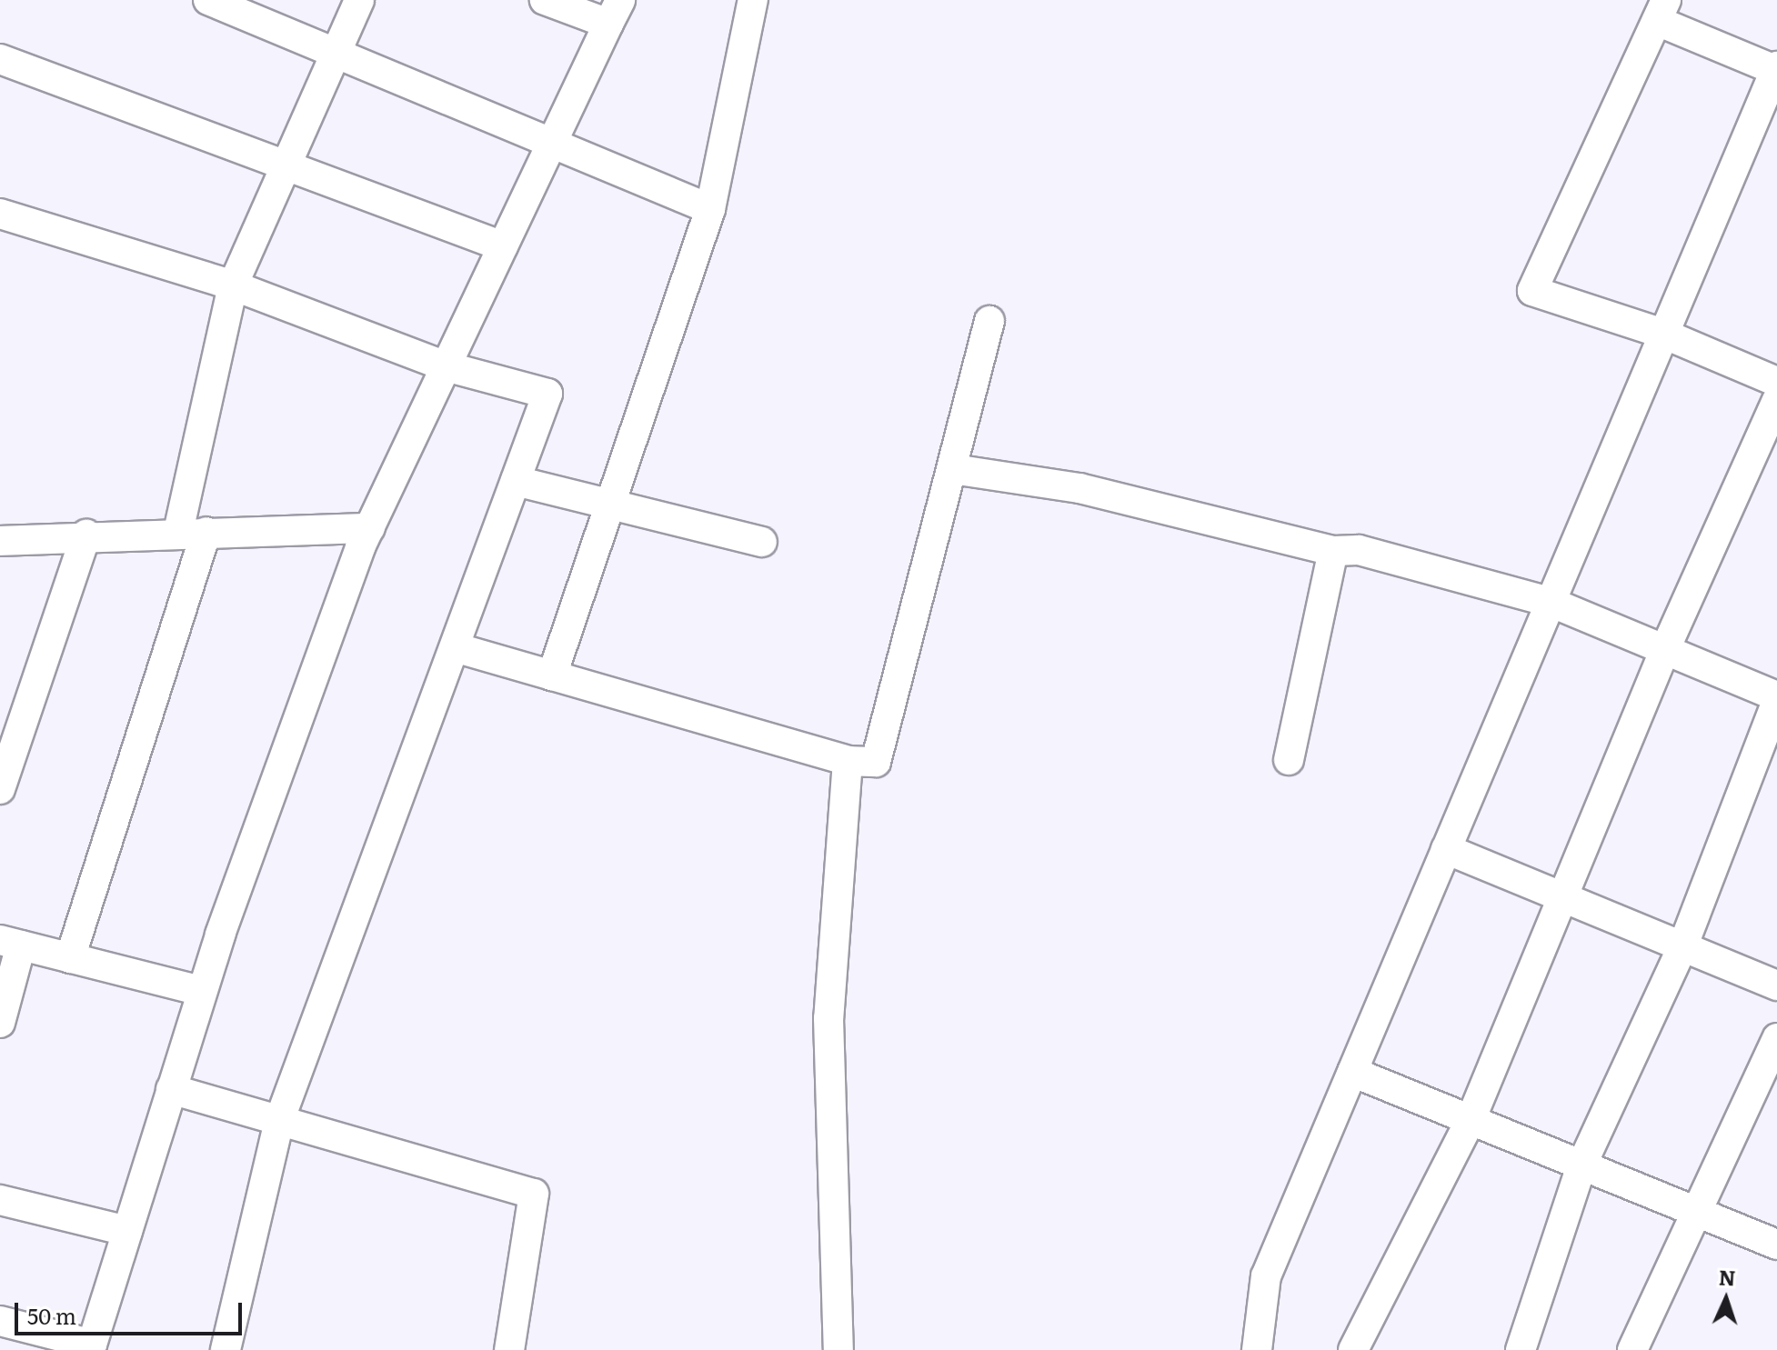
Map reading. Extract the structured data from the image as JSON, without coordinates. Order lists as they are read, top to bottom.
{
  "scale_bar": "50 m",
  "north": "top"
}
